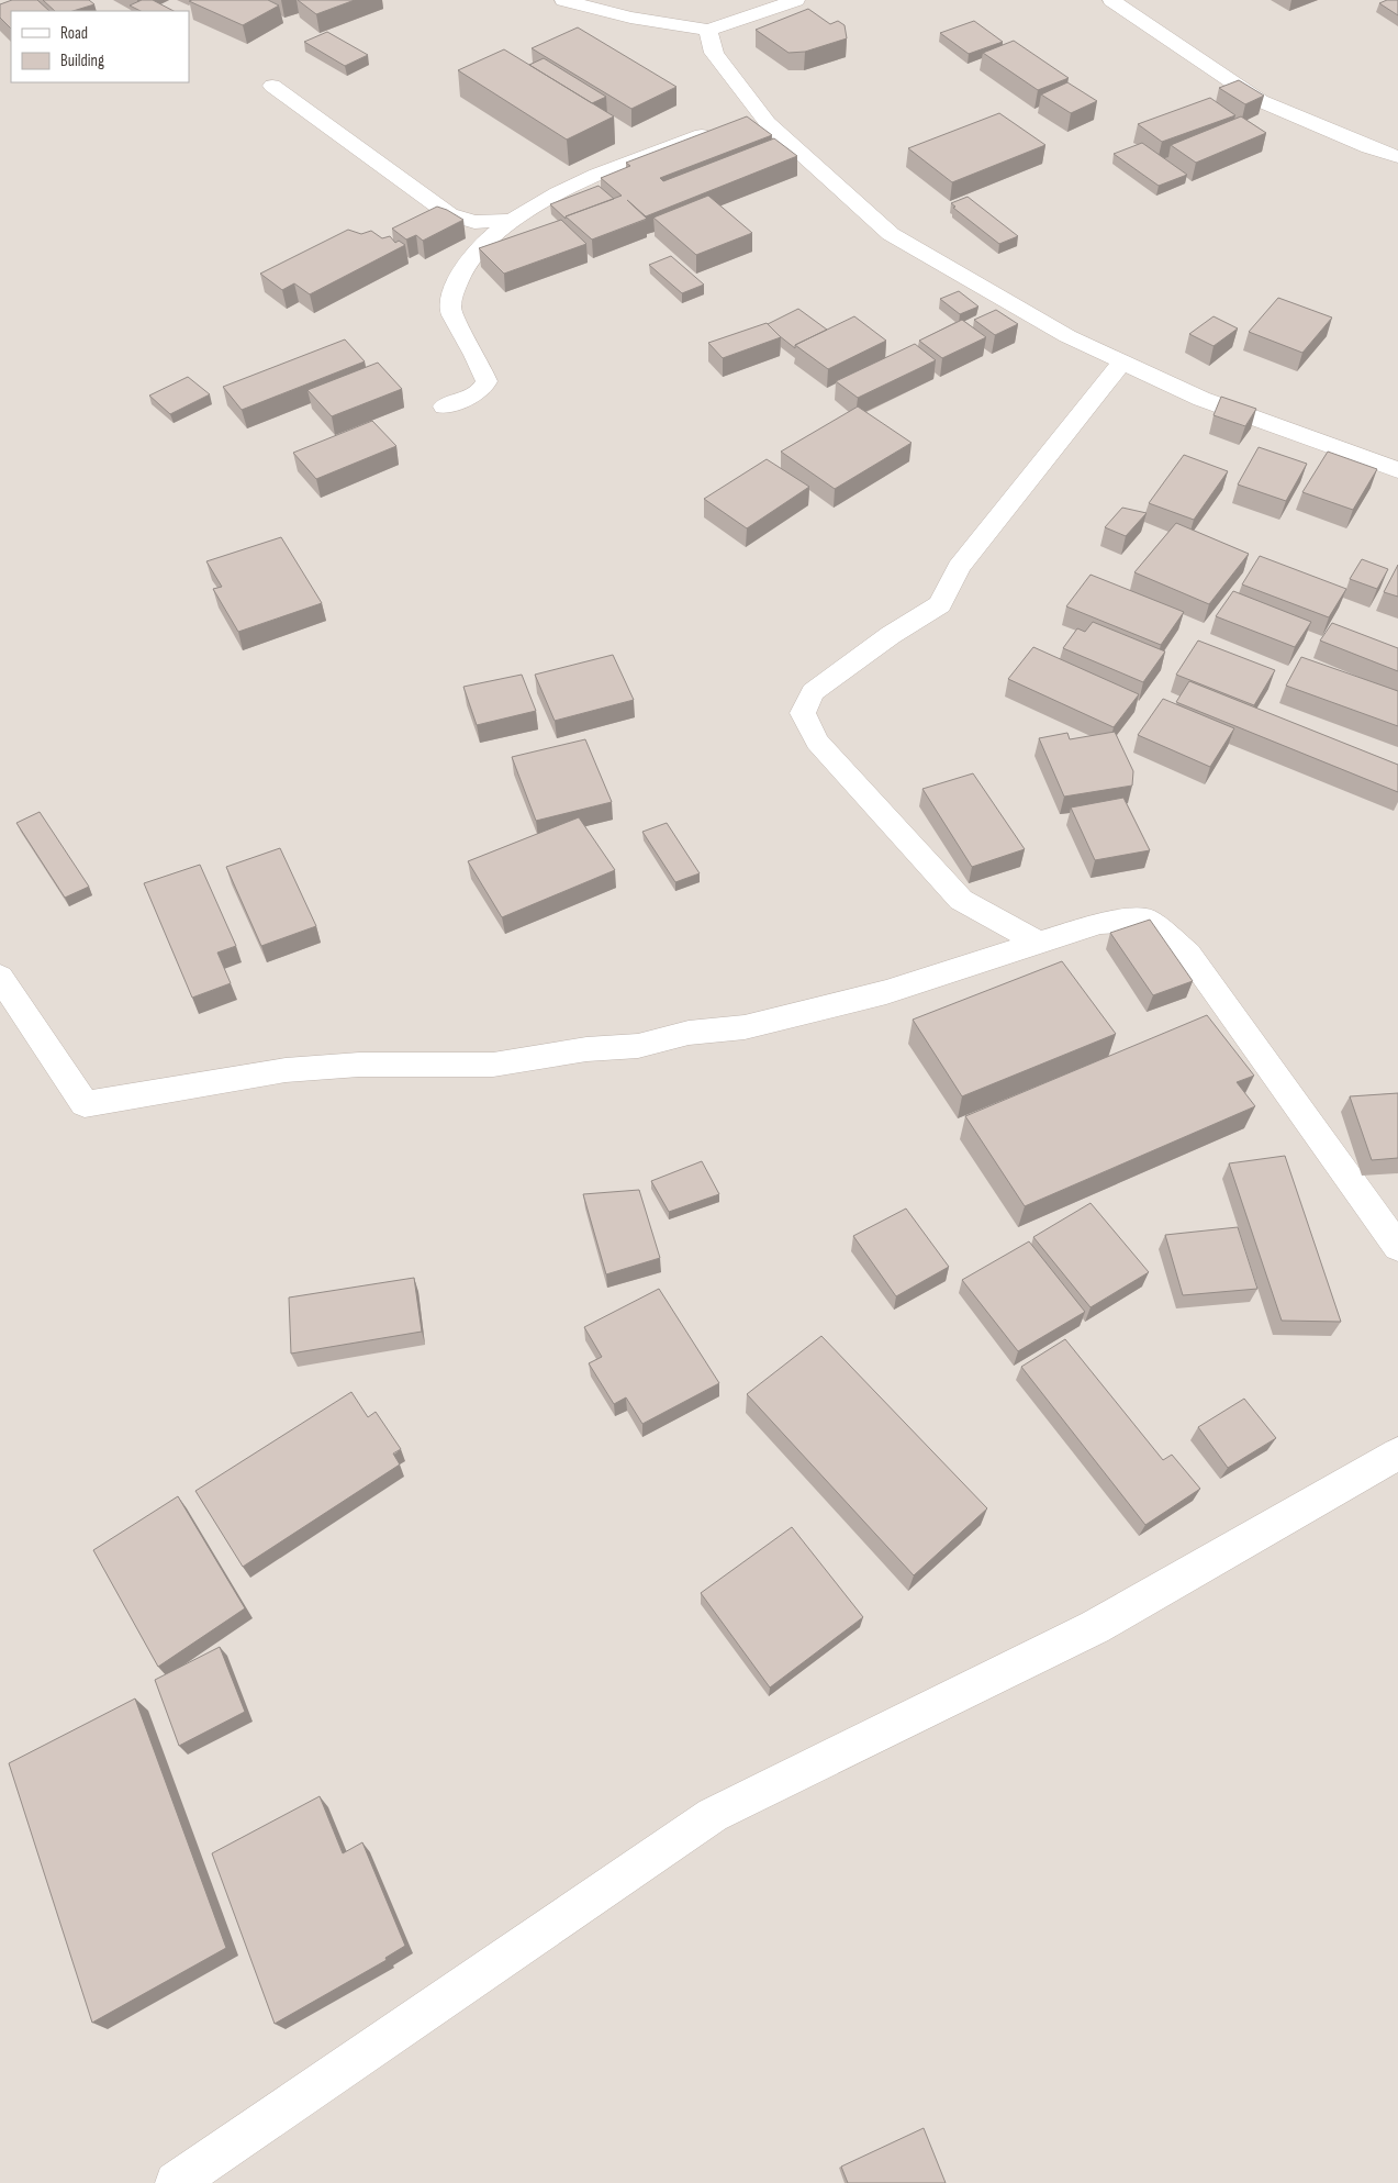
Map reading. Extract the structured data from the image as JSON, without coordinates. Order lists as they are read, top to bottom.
{
  "legend": ["Road", "Building"]
}
